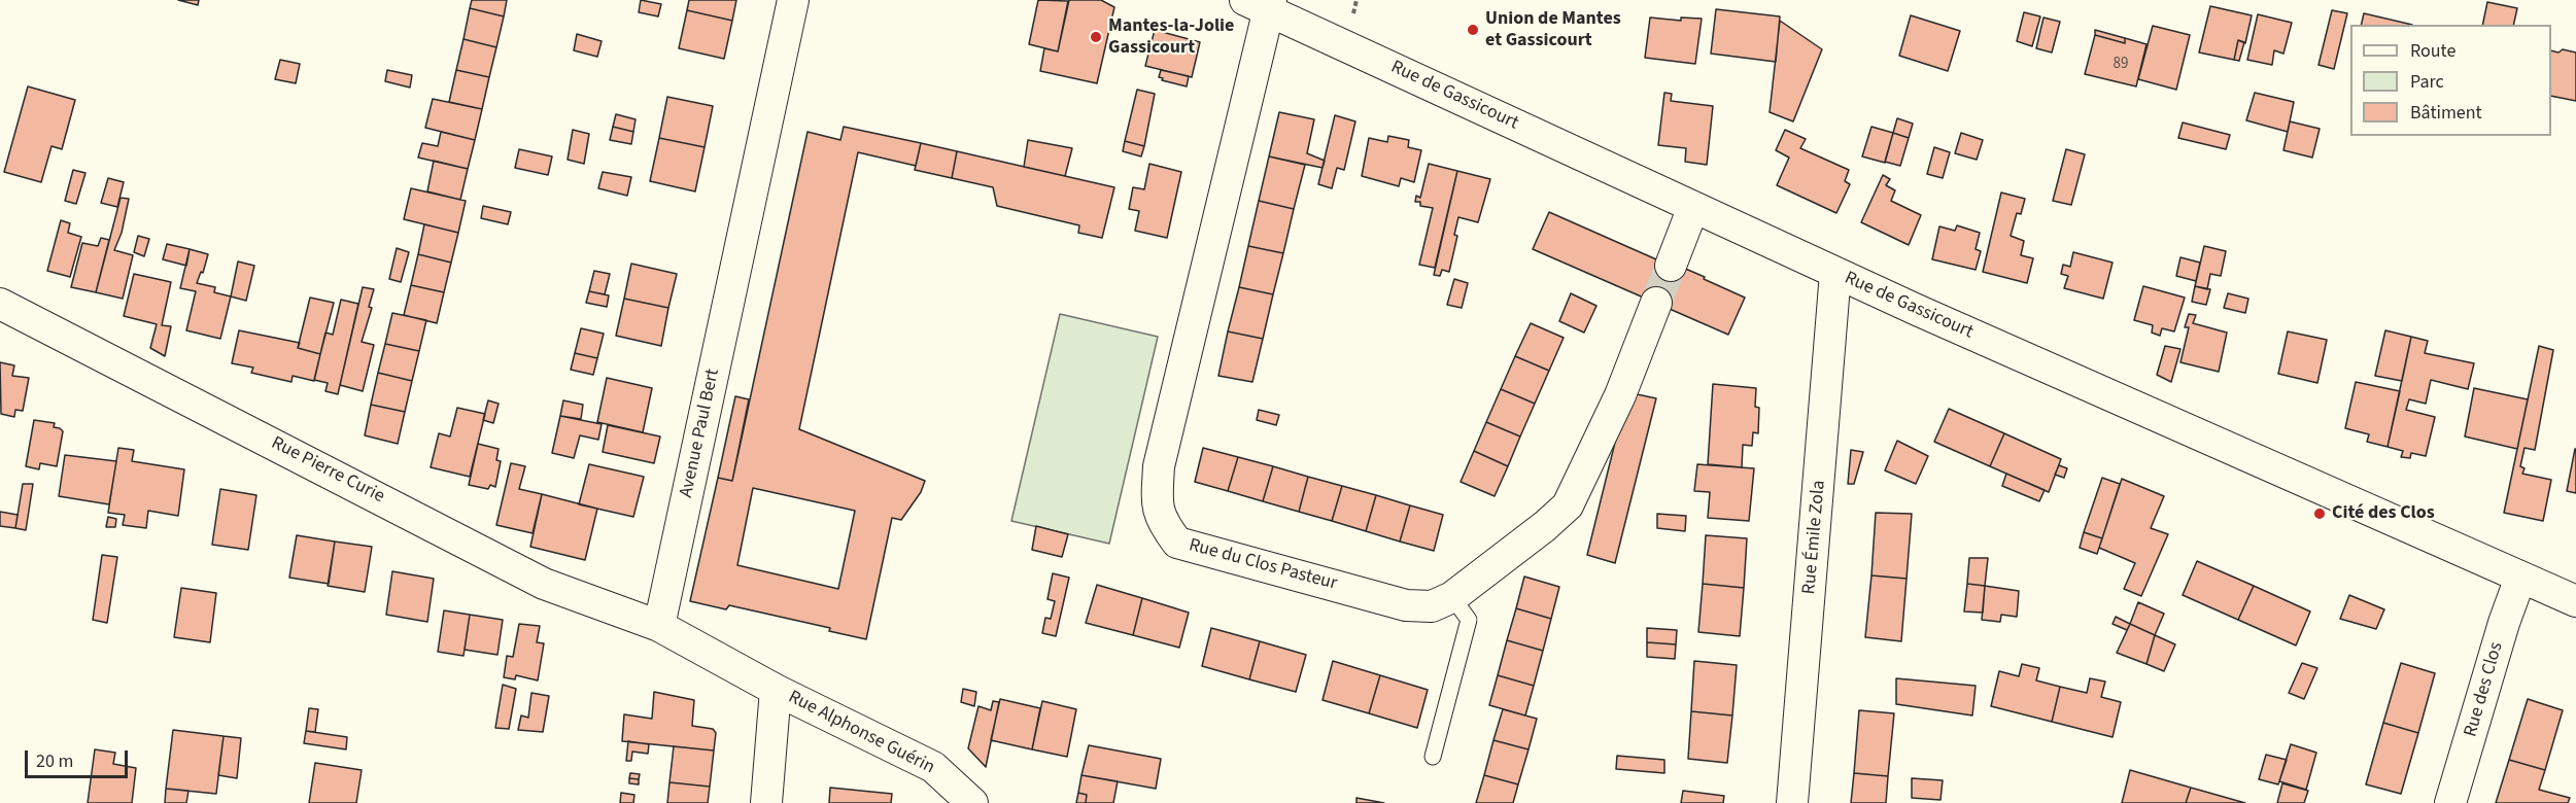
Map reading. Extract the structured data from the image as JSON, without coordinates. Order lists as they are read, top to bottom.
{
  "streets": {
    "street": [
      "Rue de Gassicourt",
      "Avenue Paul Bert",
      "Rue Pierre Curie",
      "Rue Émile Zola",
      "Rue du Clos Pasteur",
      "Rue des Clos",
      "Rue Alphonse Guérin"
    ]
  },
  "crossings": [
    ["Rue de Gassicourt", "Rue Émile Zola"],
    ["Rue de Gassicourt", "Rue du Clos Pasteur"],
    ["Rue de Gassicourt", "Rue des Clos"],
    ["Avenue Paul Bert", "Rue Pierre Curie"]
  ],
  "places": ["Union de Mantes et Gassicourt", "Mantes-la-Jolie Gassicourt", "Cité des Clos"],
  "house_numbers": ["89"],
  "legend": ["Route", "Parc", "Bâtiment"],
  "scale_bar": "20 m"
}
